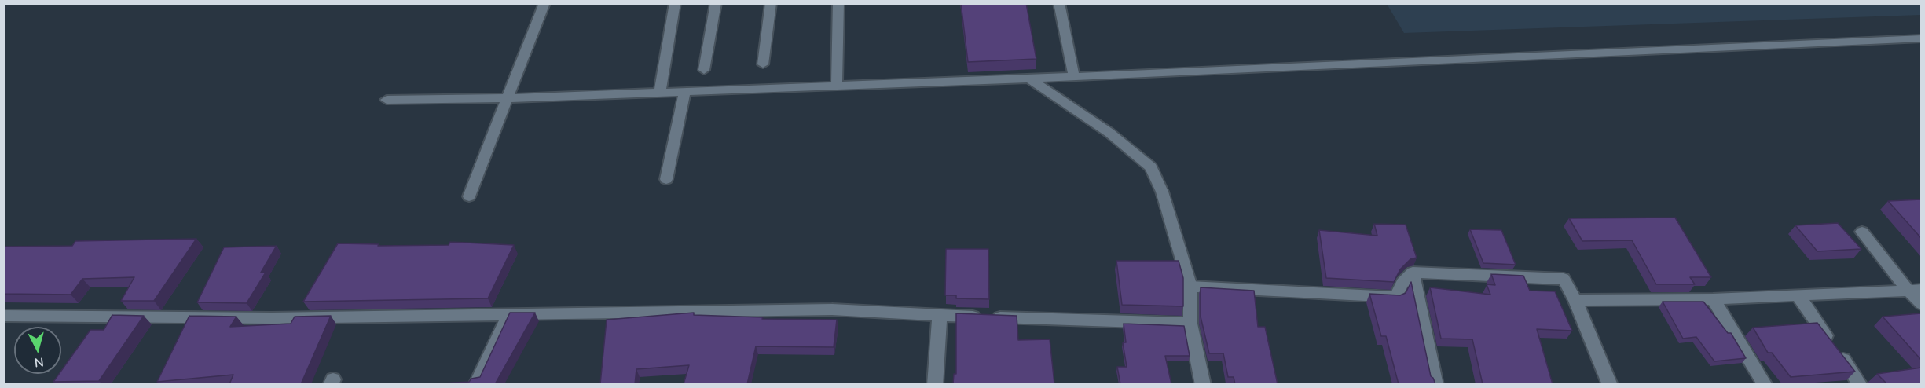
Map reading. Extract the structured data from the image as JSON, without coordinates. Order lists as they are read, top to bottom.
{
  "north": "bottom"
}
